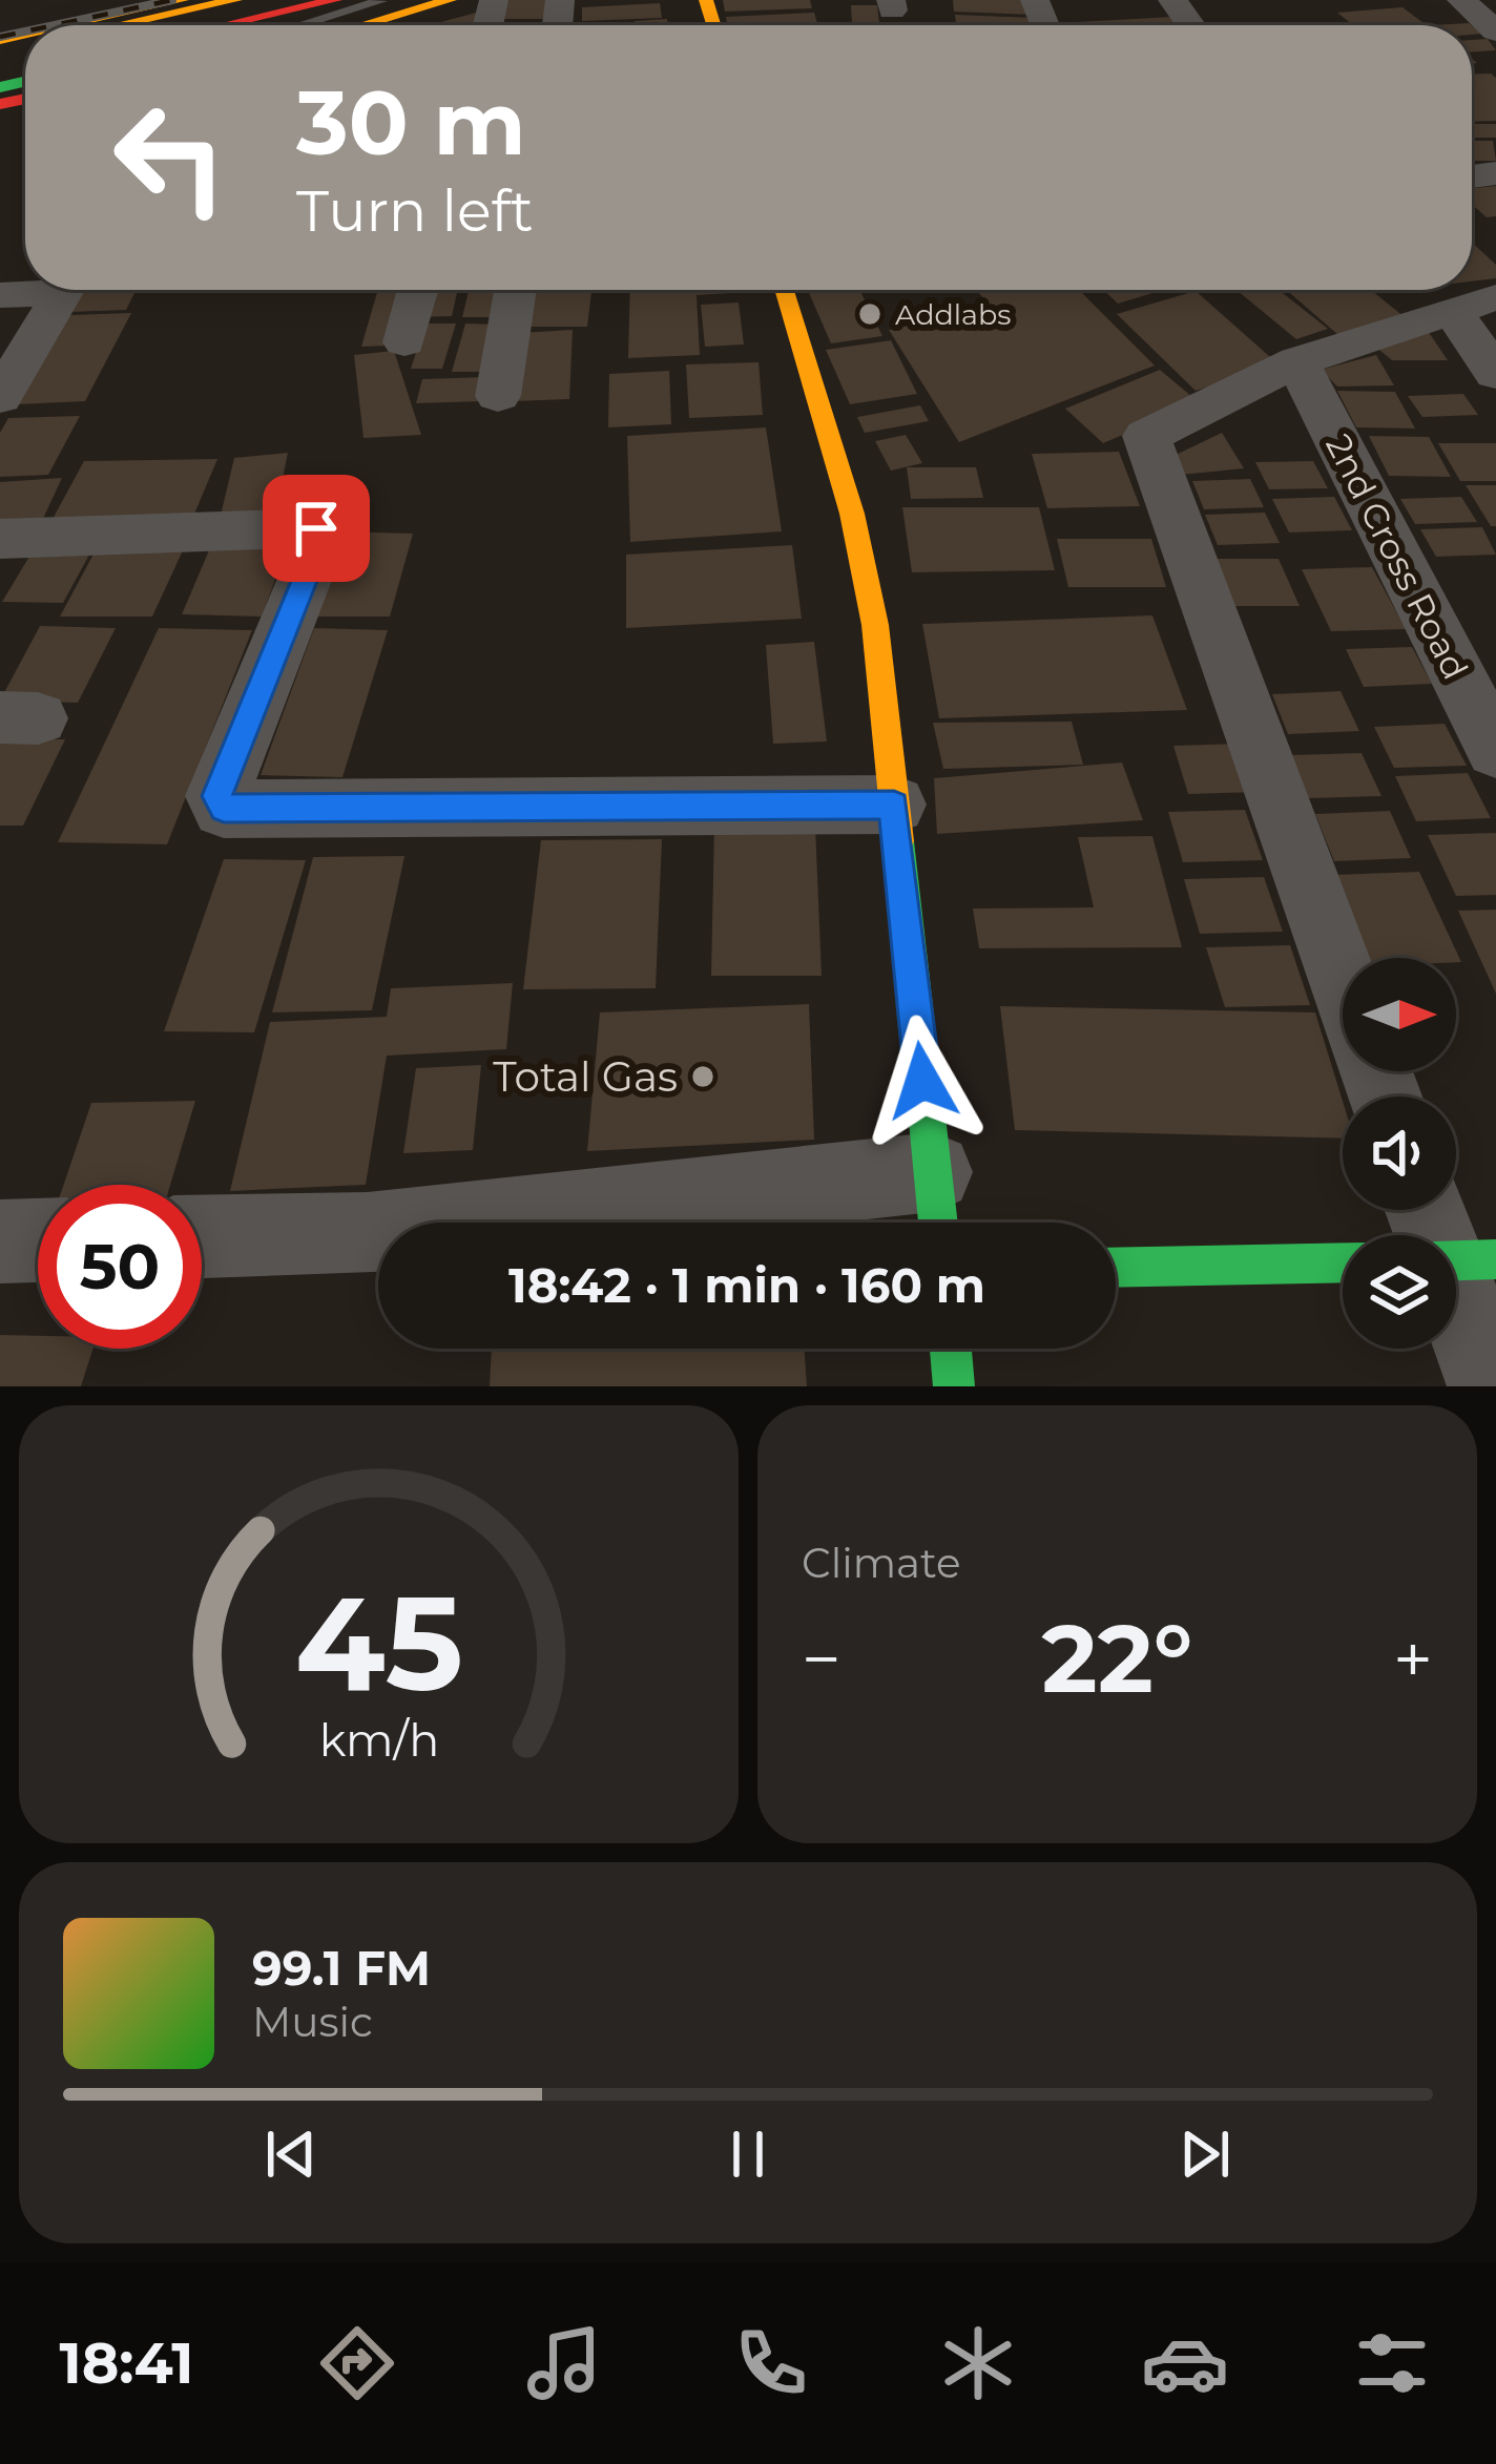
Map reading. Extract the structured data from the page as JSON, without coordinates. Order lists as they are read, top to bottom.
{
  "streets": {
    "street": ["2nd Cross Road"]
  },
  "places": ["Addlabs", "Total Gas"],
  "north": "right",
  "page": {
    "turn": ["30 m", "Turn left"],
    "limit": "50",
    "trip": "18:42 · 1 min · 160 m",
    "tile": "Climate",
    "heat": ["−", "22°", "+"],
    "song": ["99.1 FM", "Music"],
    "tabs": "18:41",
    "gauge": ["45", "km/h"]
  }
}
